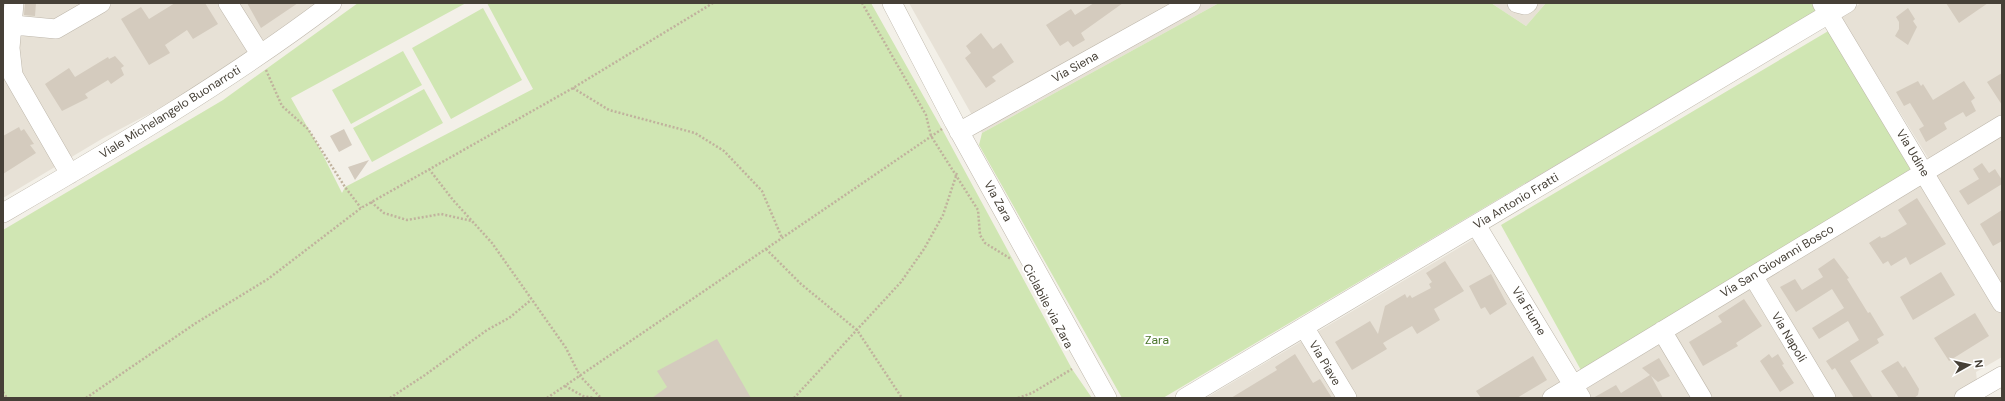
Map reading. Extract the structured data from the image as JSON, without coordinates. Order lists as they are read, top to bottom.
{
  "streets": {
    "street": [
      "Via Siena",
      "Viale Michelangelo Buonarroti",
      "Via Udine",
      "Via Zara",
      "Via Antonio Fratti",
      "Via San Giovanni Bosco",
      "Via Fiume",
      "Via Napoli",
      "Via Piave"
    ],
    "path": ["Ciclabile via Zara"]
  },
  "crossings": [
    ["Via Siena", "Via Zara"],
    ["Via Udine", "Via Antonio Fratti"],
    ["Via Udine", "Via San Giovanni Bosco"],
    ["Via Antonio Fratti", "Via Fiume"],
    ["Via Antonio Fratti", "Via Piave"],
    ["Via San Giovanni Bosco", "Via Fiume"],
    ["Via San Giovanni Bosco", "Via Napoli"]
  ],
  "parks": ["Zara"],
  "north": "right"
}
